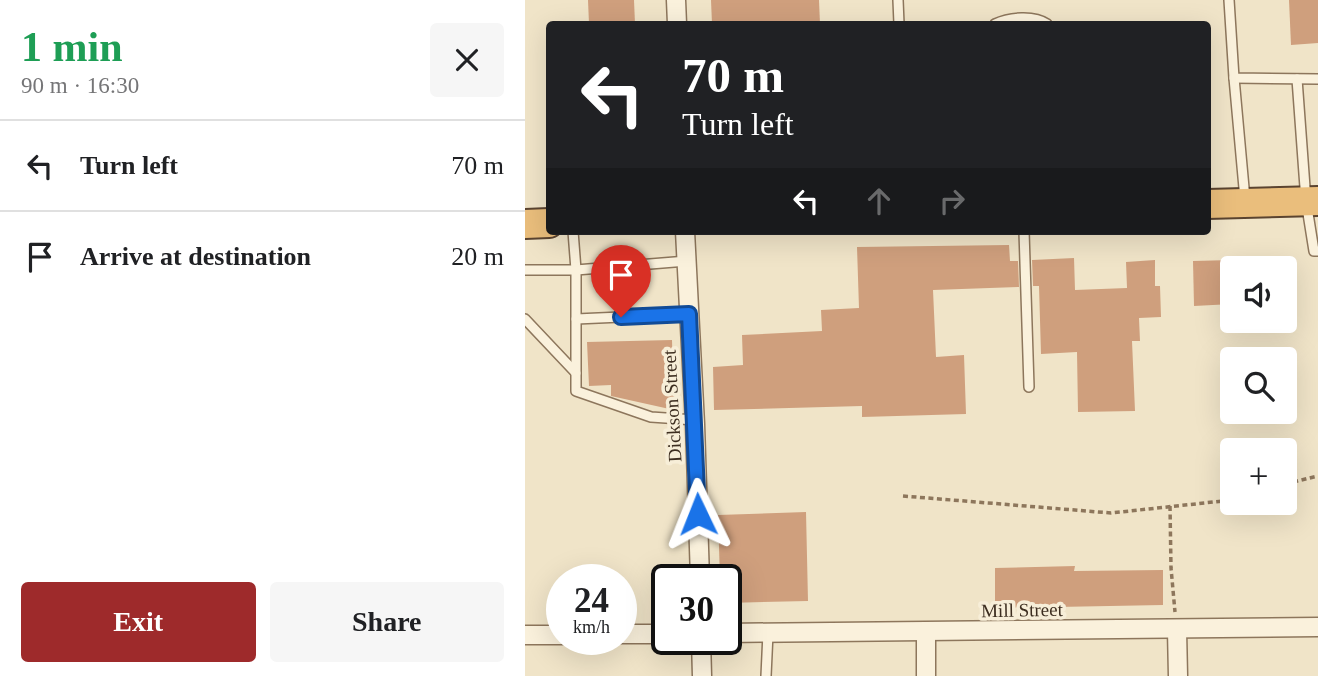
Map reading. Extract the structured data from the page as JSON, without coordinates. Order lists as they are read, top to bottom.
{
  "streets": {
    "street": ["Dickson Street", "Mill Street"]
  },
  "page": {
    "heading": ["1 min", "90 m · 16:30"],
    "turn": ["70 m", "Turn left"],
    "list": [
      {
        "name": "Turn left",
        "value": "70 m"
      },
      {
        "name": "Arrive at destination",
        "value": "20 m"
      }
    ],
    "map_buttons": "+",
    "speed": "24 km/h",
    "limit": "30",
    "buttons": ["Exit", "Share"]
  }
}
